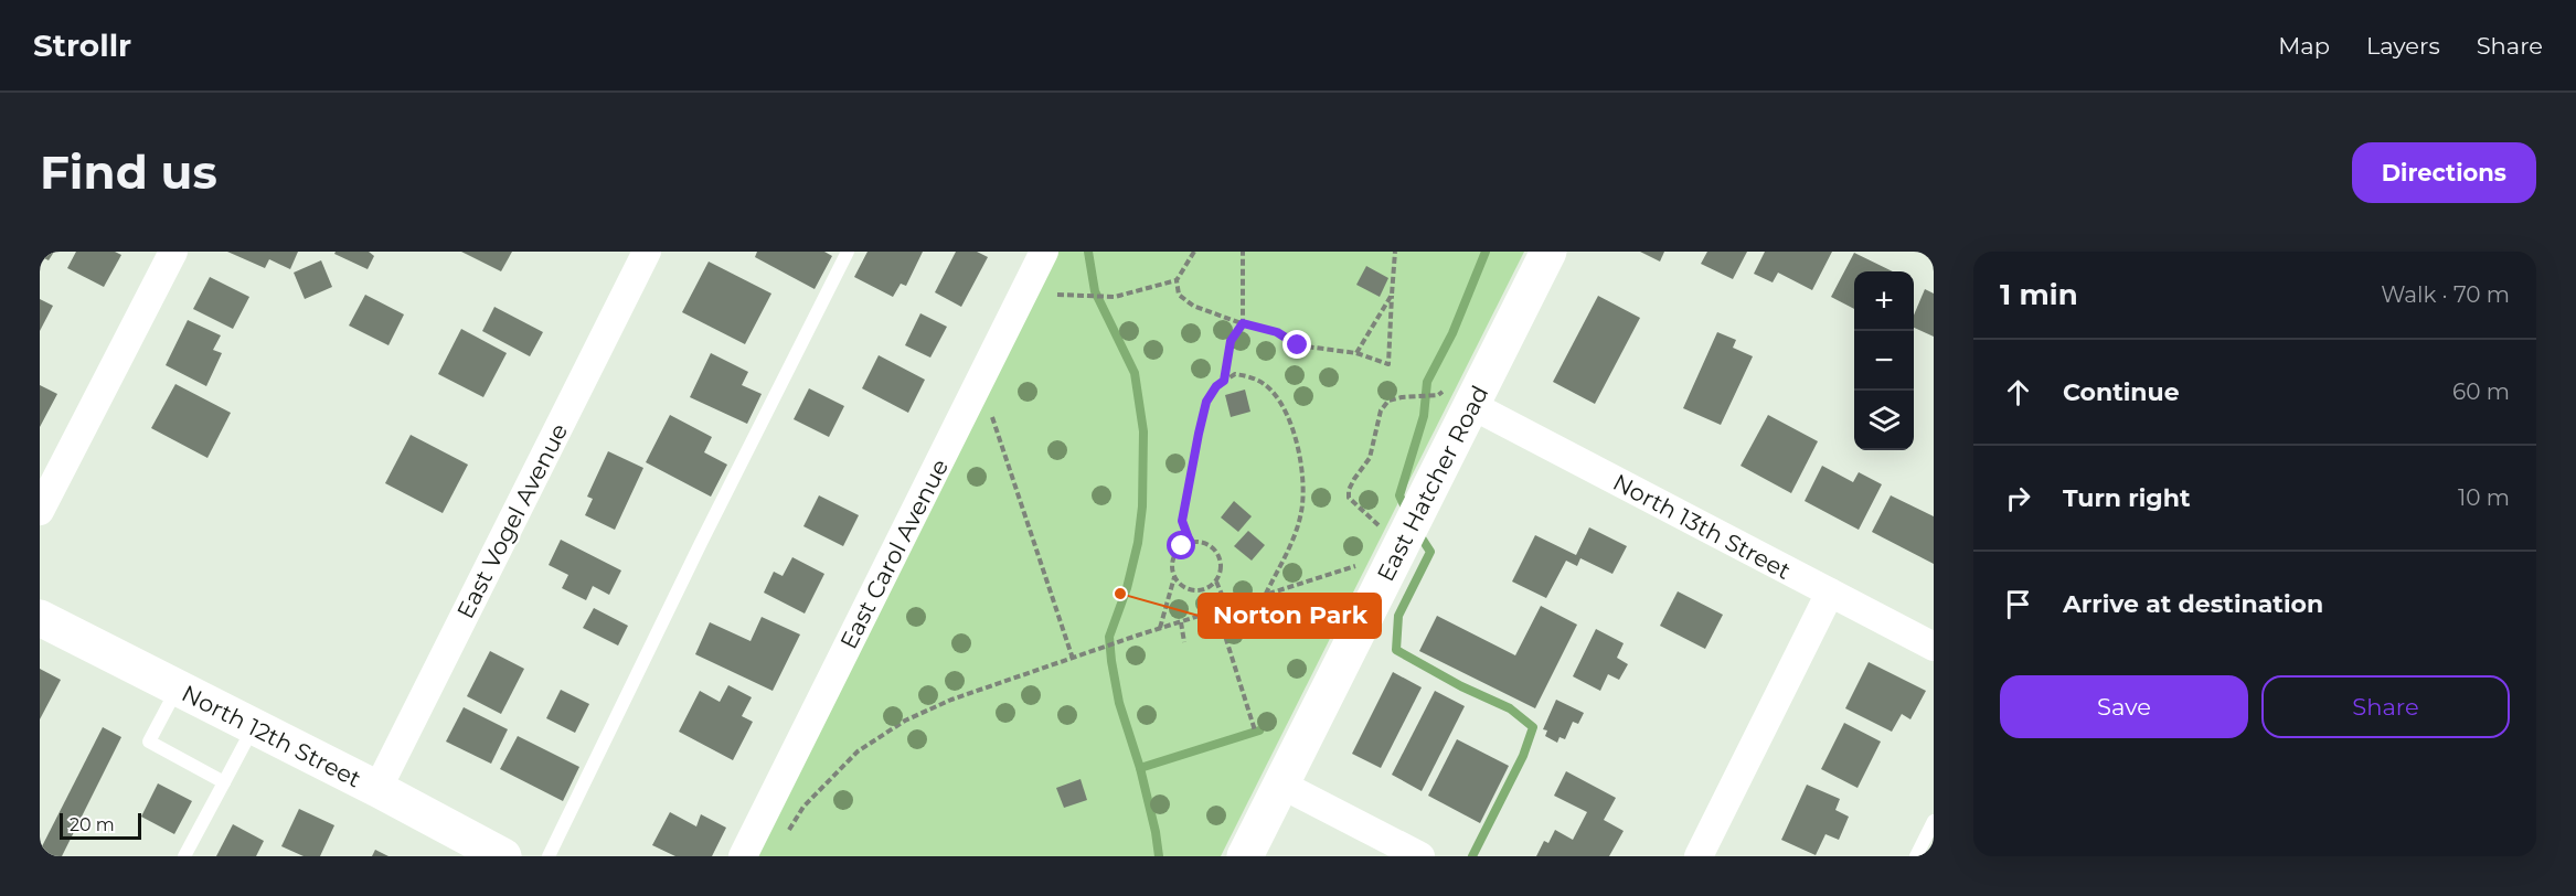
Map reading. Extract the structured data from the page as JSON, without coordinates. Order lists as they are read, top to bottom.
{
  "streets": {
    "street": [
      "East Hatcher Road",
      "East Vogel Avenue",
      "North 13th Street",
      "East Carol Avenue",
      "North 12th Street"
    ]
  },
  "crossings": [
    ["East Hatcher Road", "North 13th Street"],
    ["East Vogel Avenue", "North 12th Street"]
  ],
  "places": ["Norton Park"],
  "scale_bar": "20 m",
  "page": {
    "header": "Strollr",
    "nav": ["Map", "Layers", "Share"],
    "buttons": [
      "Directions",
      ["Save", "Share"]
    ],
    "title": "Find us",
    "heading": ["1 min", "Walk · 70 m"],
    "map_buttons": ["+", "−"],
    "list": [
      ["Continue", "60 m"],
      ["Turn right", "10 m"],
      "Arrive at destination"
    ],
    "scale": "20 m"
  }
}
